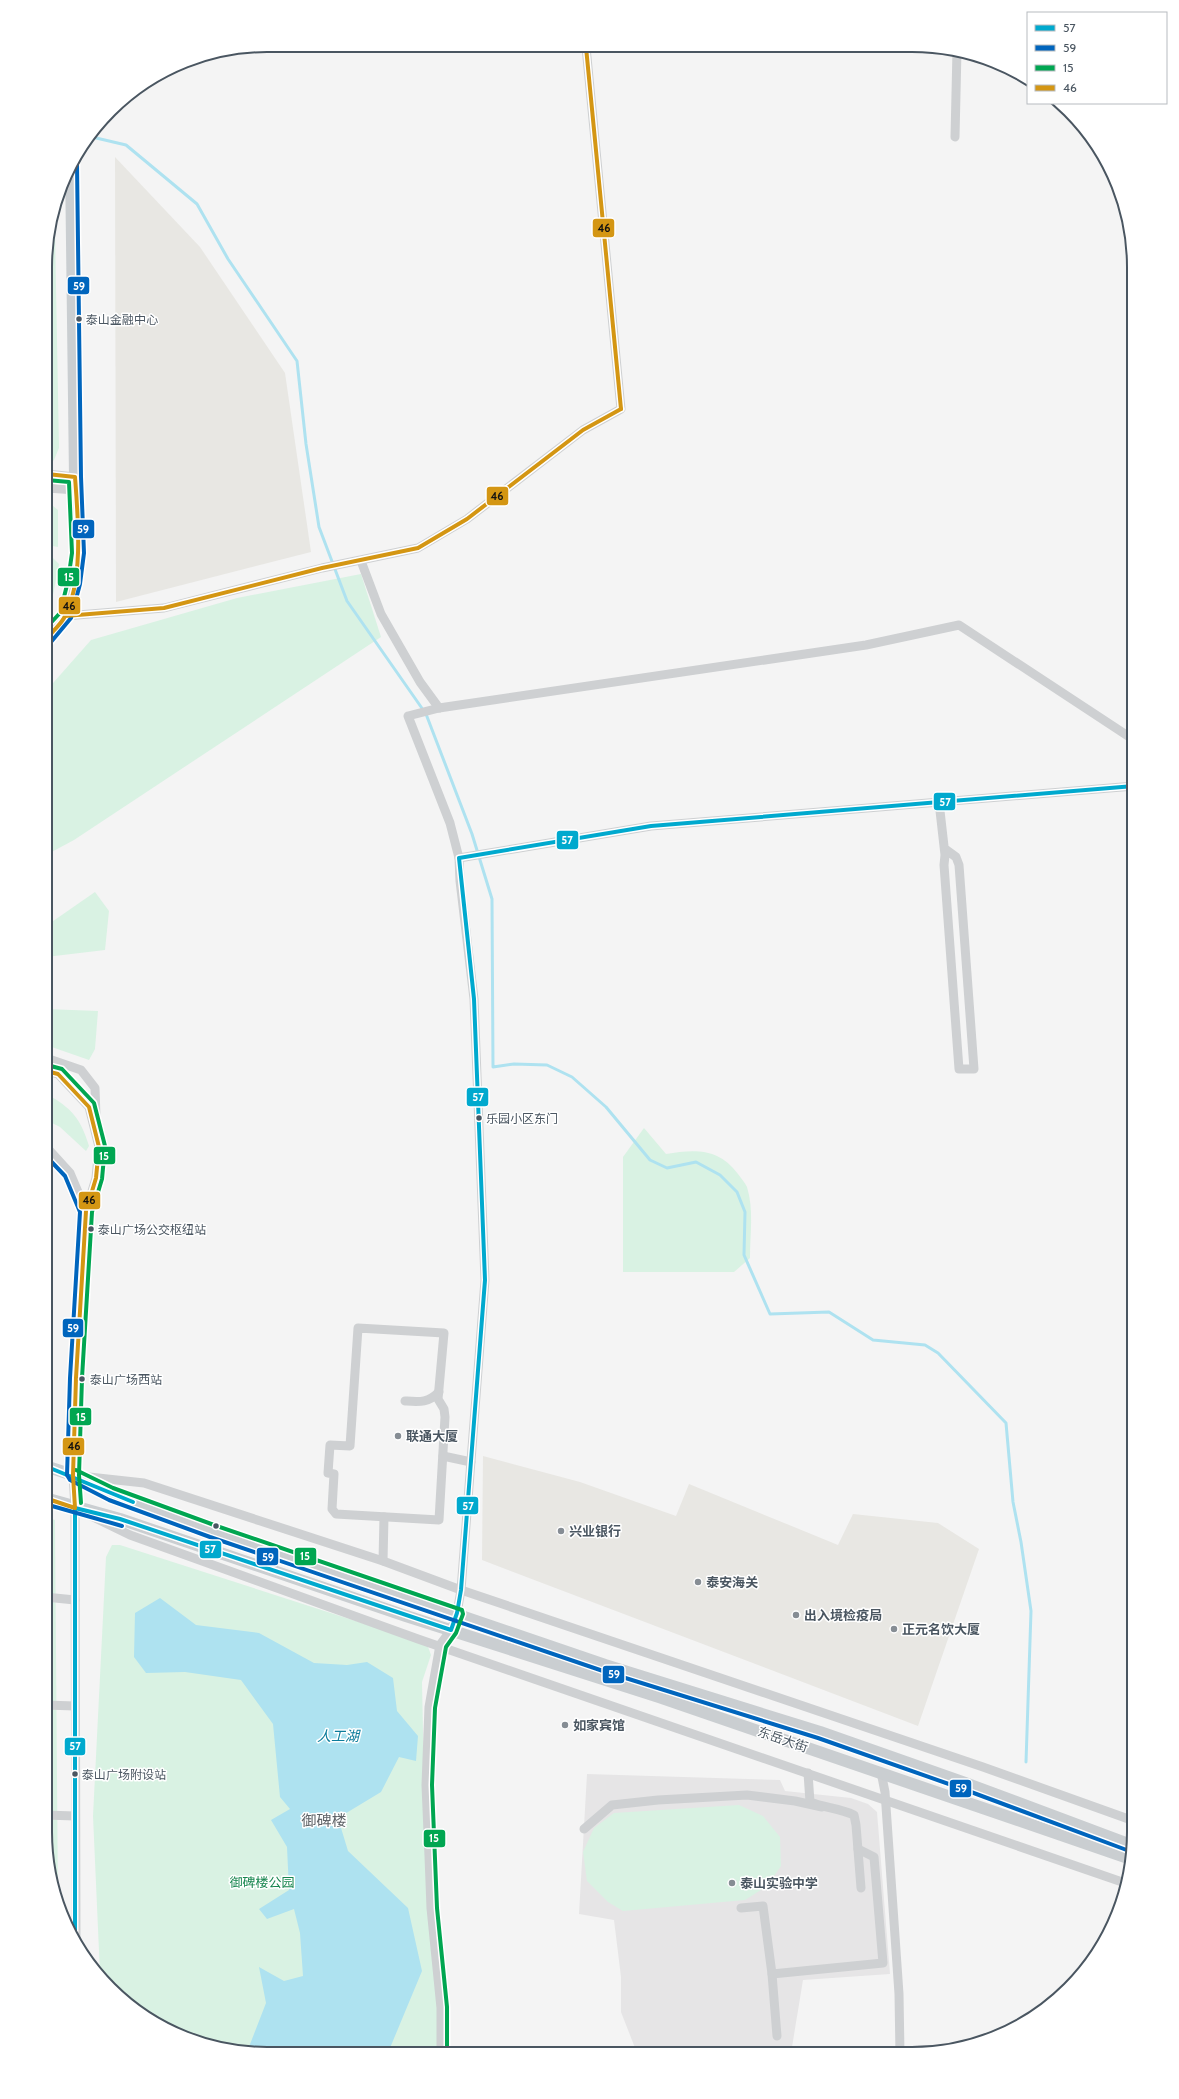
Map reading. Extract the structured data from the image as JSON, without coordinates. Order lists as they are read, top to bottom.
{
  "streets": {
    "main road": ["东岳大街"]
  },
  "districts": ["御碑楼"],
  "water": ["人工湖"],
  "parks": ["御碑楼公园"],
  "places": [
    "泰山金融中心",
    "乐园小区东门",
    "泰山广场公交枢纽站",
    "泰山广场西站",
    "联通大厦",
    "兴业银行",
    "泰安海关",
    "出入境检疫局",
    "正元名饮大厦",
    "如家宾馆",
    "泰山广场附设站",
    "泰山实验中学"
  ],
  "lines": [
    "transit line 46",
    "transit line 59",
    "transit line 15",
    "transit line 57"
  ],
  "legend": [
    "57",
    "59",
    "15",
    "46"
  ]
}
